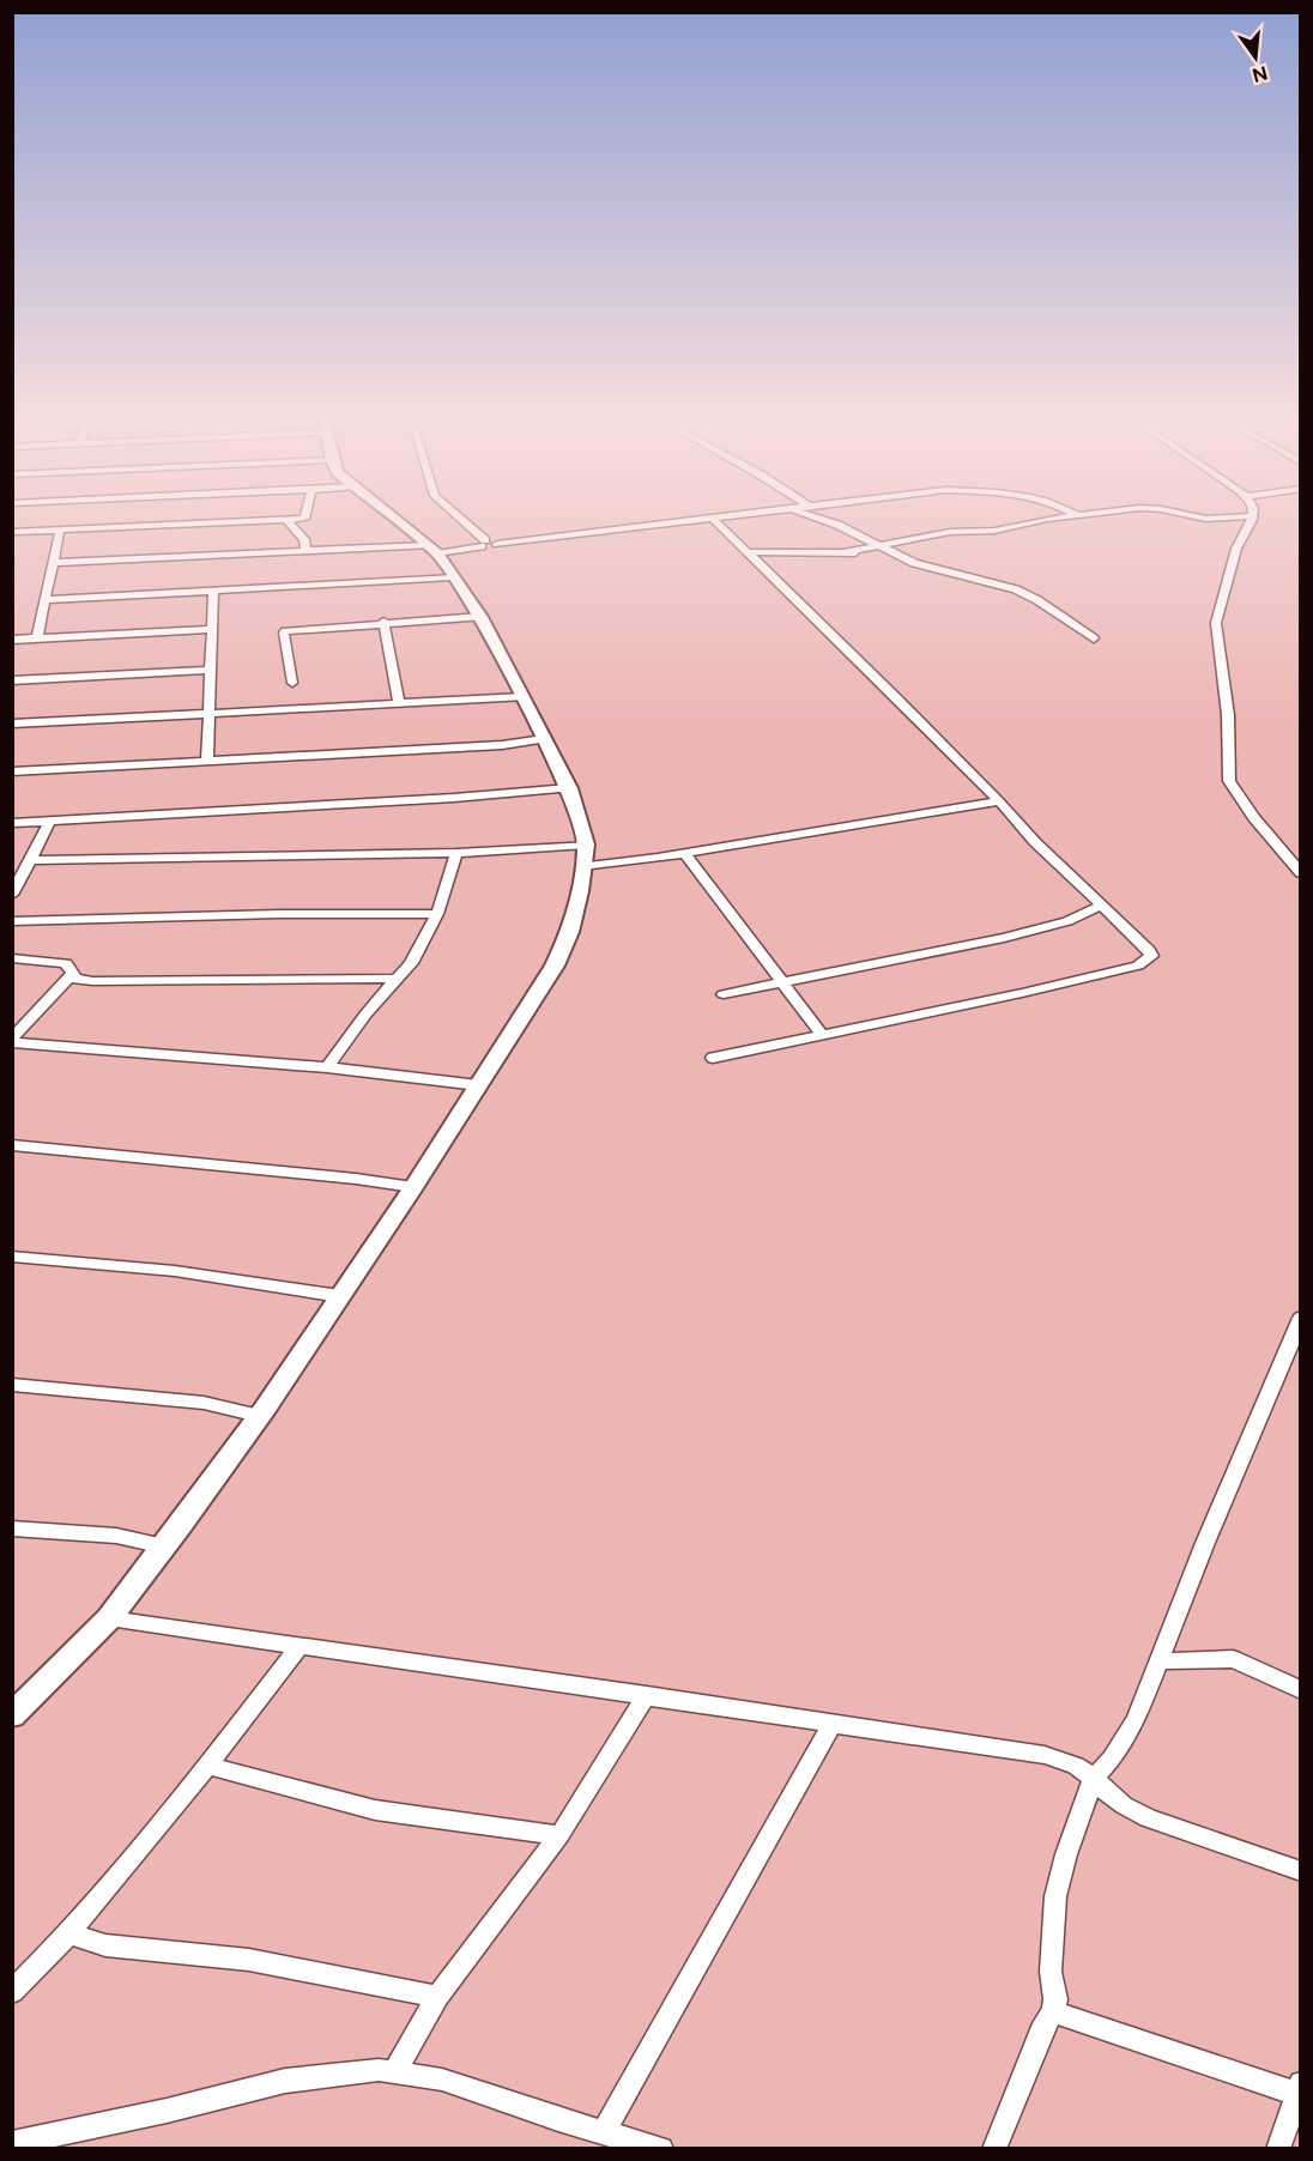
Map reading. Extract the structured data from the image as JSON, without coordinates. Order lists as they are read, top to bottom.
{
  "north": "bottom"
}
